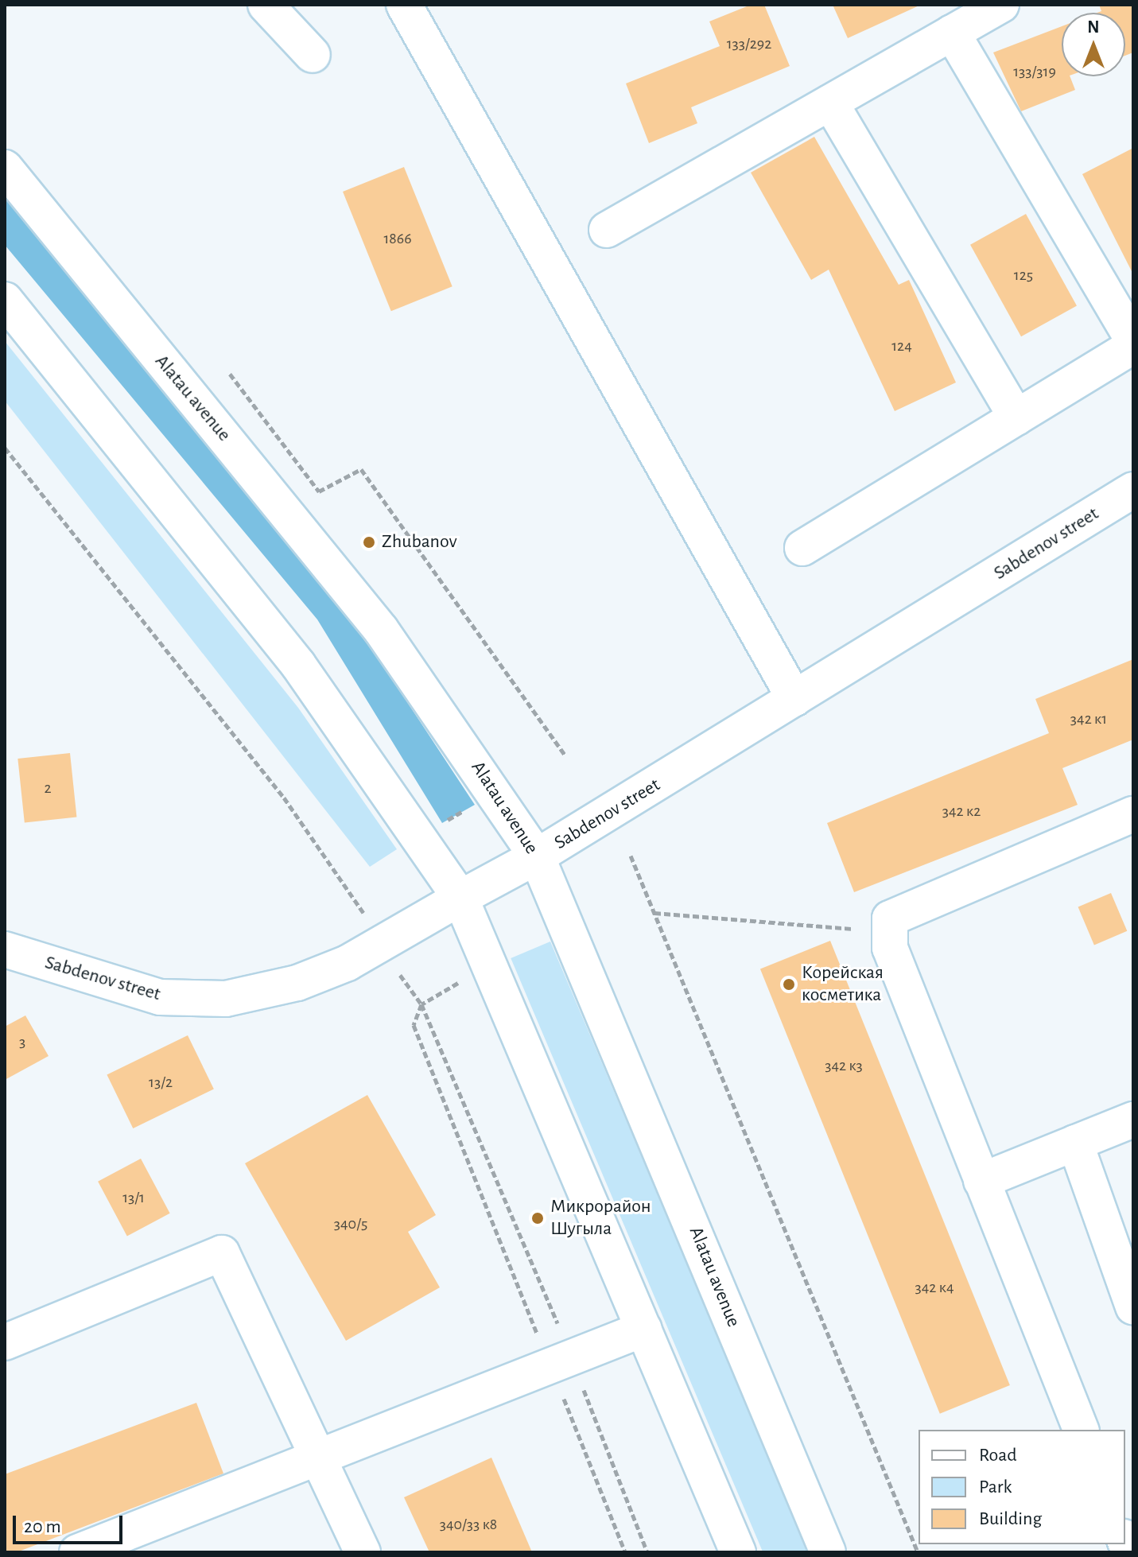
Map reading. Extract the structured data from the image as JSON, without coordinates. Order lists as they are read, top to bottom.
{
  "streets": {
    "street": ["Alatau avenue", "Sabdenov street"]
  },
  "crossings": [
    ["Alatau avenue", "Sabdenov street"]
  ],
  "places": ["Zhubanov", "Корейская косметика", "Микрорайон Шугыла"],
  "house_numbers": [
    "133/292",
    "133/319",
    "1866",
    "125",
    "124",
    "342 к1",
    "2",
    "342 к2",
    "3",
    "342 к3",
    "13/2",
    "13/1",
    "340/5",
    "342 к4",
    "340/33 к8"
  ],
  "legend": ["Road", "Park", "Building"],
  "scale_bar": "20 m",
  "north": "top"
}
